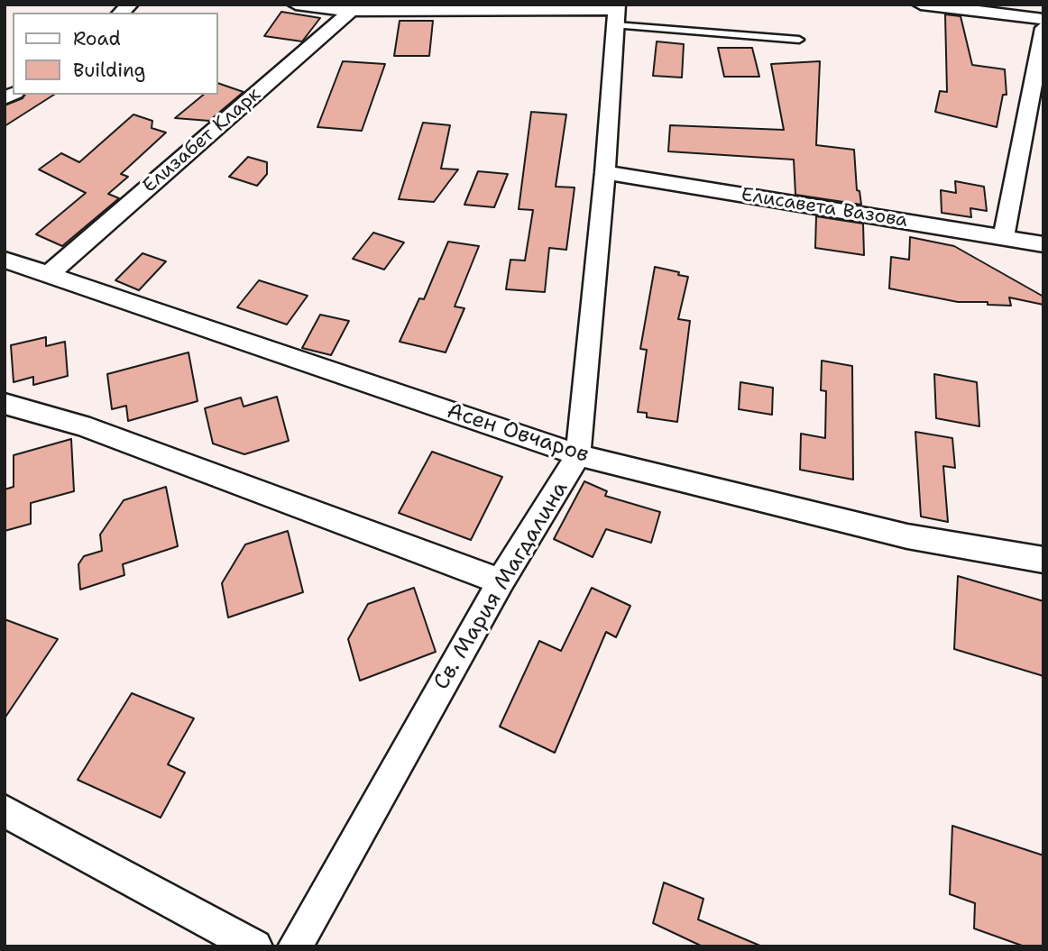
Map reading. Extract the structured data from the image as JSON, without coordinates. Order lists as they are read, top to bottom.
{
  "streets": {
    "street": [
      "Елизабет Кларк",
      "Елисавета Вазова",
      "Асен Овчаров",
      "Св. Мария Магдалина"
    ]
  },
  "crossings": [
    ["Елизабет Кларк", "Асен Овчаров"],
    ["Елисавета Вазова", "Св. Мария Магдалина"],
    ["Асен Овчаров", "Св. Мария Магдалина"]
  ],
  "legend": ["Road", "Building"]
}
